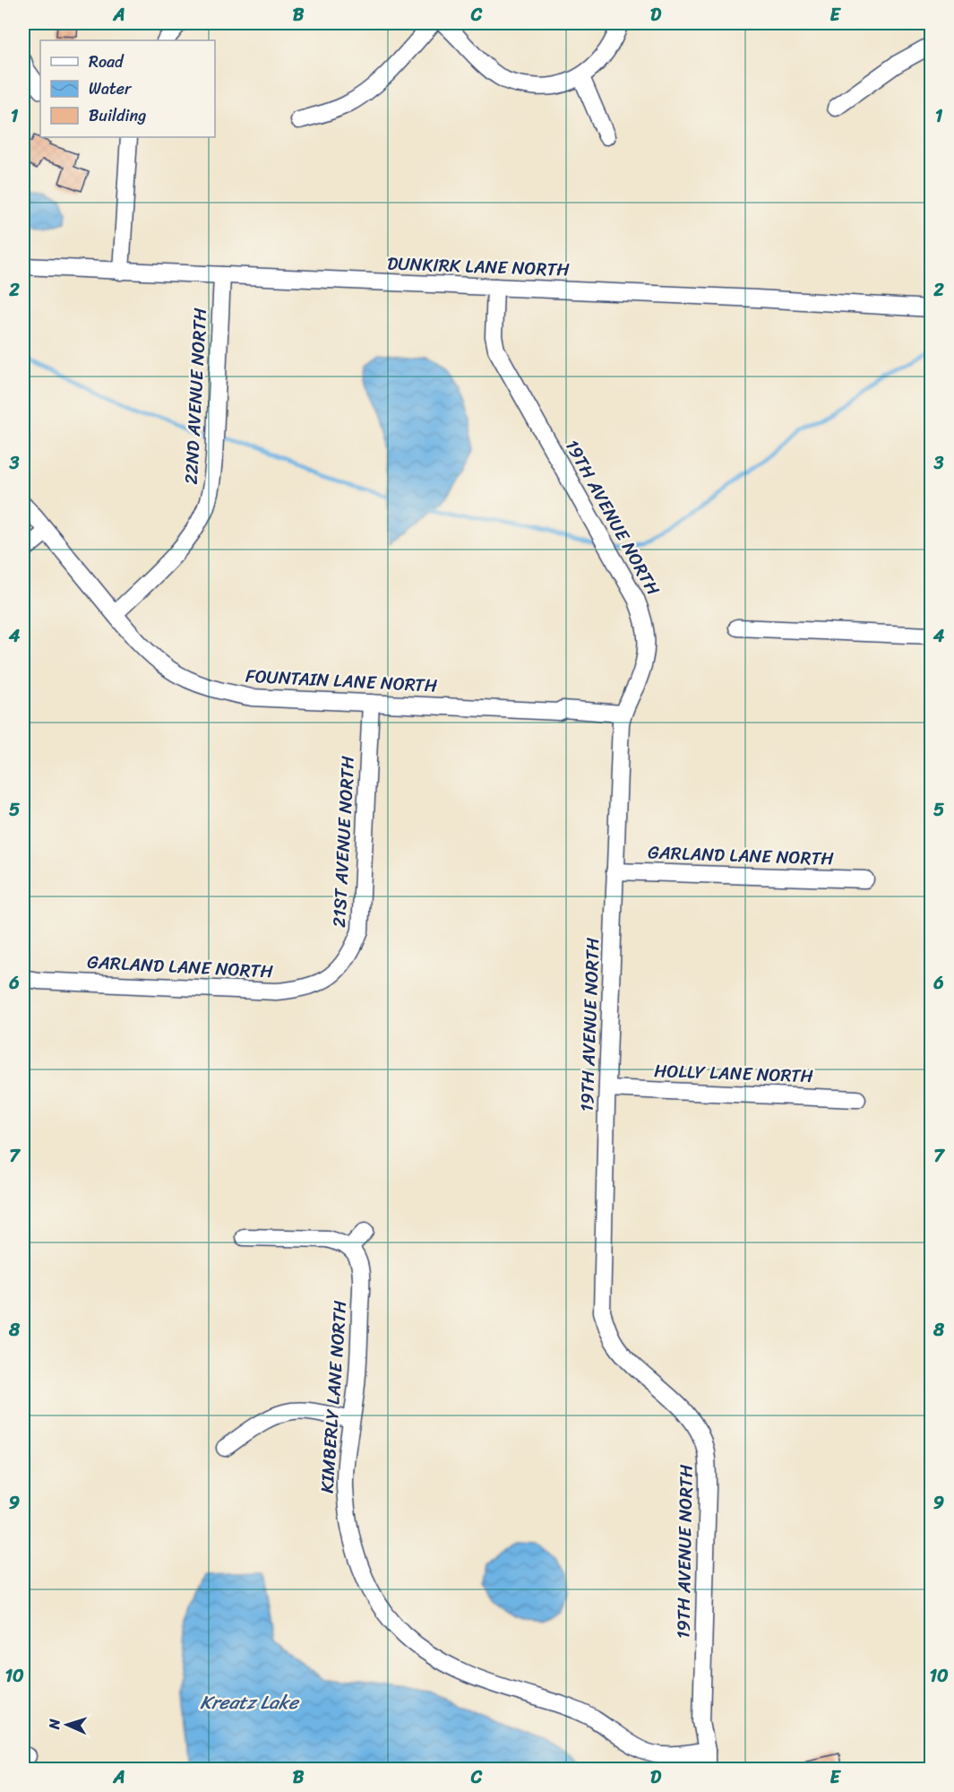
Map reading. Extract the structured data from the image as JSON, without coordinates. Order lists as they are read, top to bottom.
{
  "streets": {
    "street": [
      "DUNKIRK LANE NORTH",
      "22ND AVENUE NORTH",
      "19TH AVENUE NORTH",
      "FOUNTAIN LANE NORTH",
      "21ST AVENUE NORTH",
      "GARLAND LANE NORTH",
      "HOLLY LANE NORTH",
      "KIMBERLY LANE NORTH"
    ]
  },
  "crossings": [
    ["DUNKIRK LANE NORTH", "22ND AVENUE NORTH"],
    ["DUNKIRK LANE NORTH", "19TH AVENUE NORTH"],
    ["22ND AVENUE NORTH", "FOUNTAIN LANE NORTH"],
    ["19TH AVENUE NORTH", "FOUNTAIN LANE NORTH"],
    ["19TH AVENUE NORTH", "GARLAND LANE NORTH"],
    ["19TH AVENUE NORTH", "HOLLY LANE NORTH"],
    ["19TH AVENUE NORTH", "KIMBERLY LANE NORTH"],
    ["FOUNTAIN LANE NORTH", "21ST AVENUE NORTH"],
    ["21ST AVENUE NORTH", "GARLAND LANE NORTH"]
  ],
  "water": ["Kreatz Lake"],
  "legend": ["Road", "Water", "Building"],
  "north": "left",
  "grid": {
    "columns": [
      "A",
      "B",
      "C",
      "D",
      "E"
    ],
    "rows": [
      "1",
      "2",
      "3",
      "4",
      "5",
      "6",
      "7",
      "8",
      "9",
      "10"
    ]
  }
}
